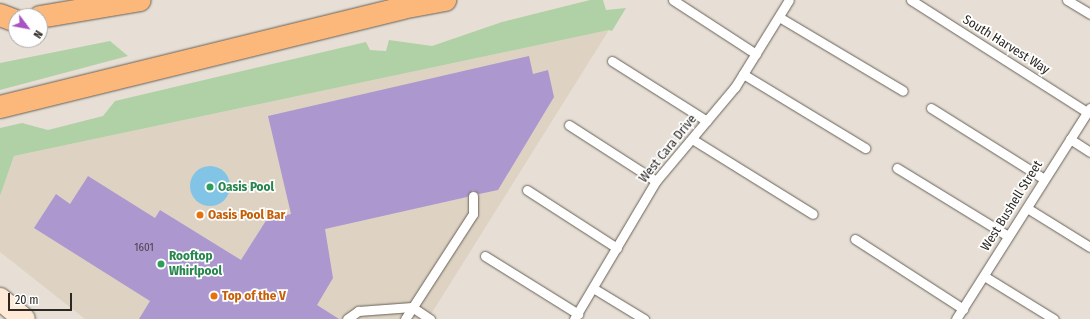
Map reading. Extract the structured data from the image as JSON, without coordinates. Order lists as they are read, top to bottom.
{
  "streets": {
    "lane": ["South Harvest Way", "West Cara Drive", "West Bushell Street"]
  },
  "crossings": [
    ["South Harvest Way", "West Bushell Street"]
  ],
  "places": [
    "Oasis Pool",
    "Oasis Pool Bar",
    "Rooftop Whirlpool",
    "Top of the V"
  ],
  "house_numbers": ["1601"],
  "scale_bar": "20 m",
  "north": "bottom right"
}
